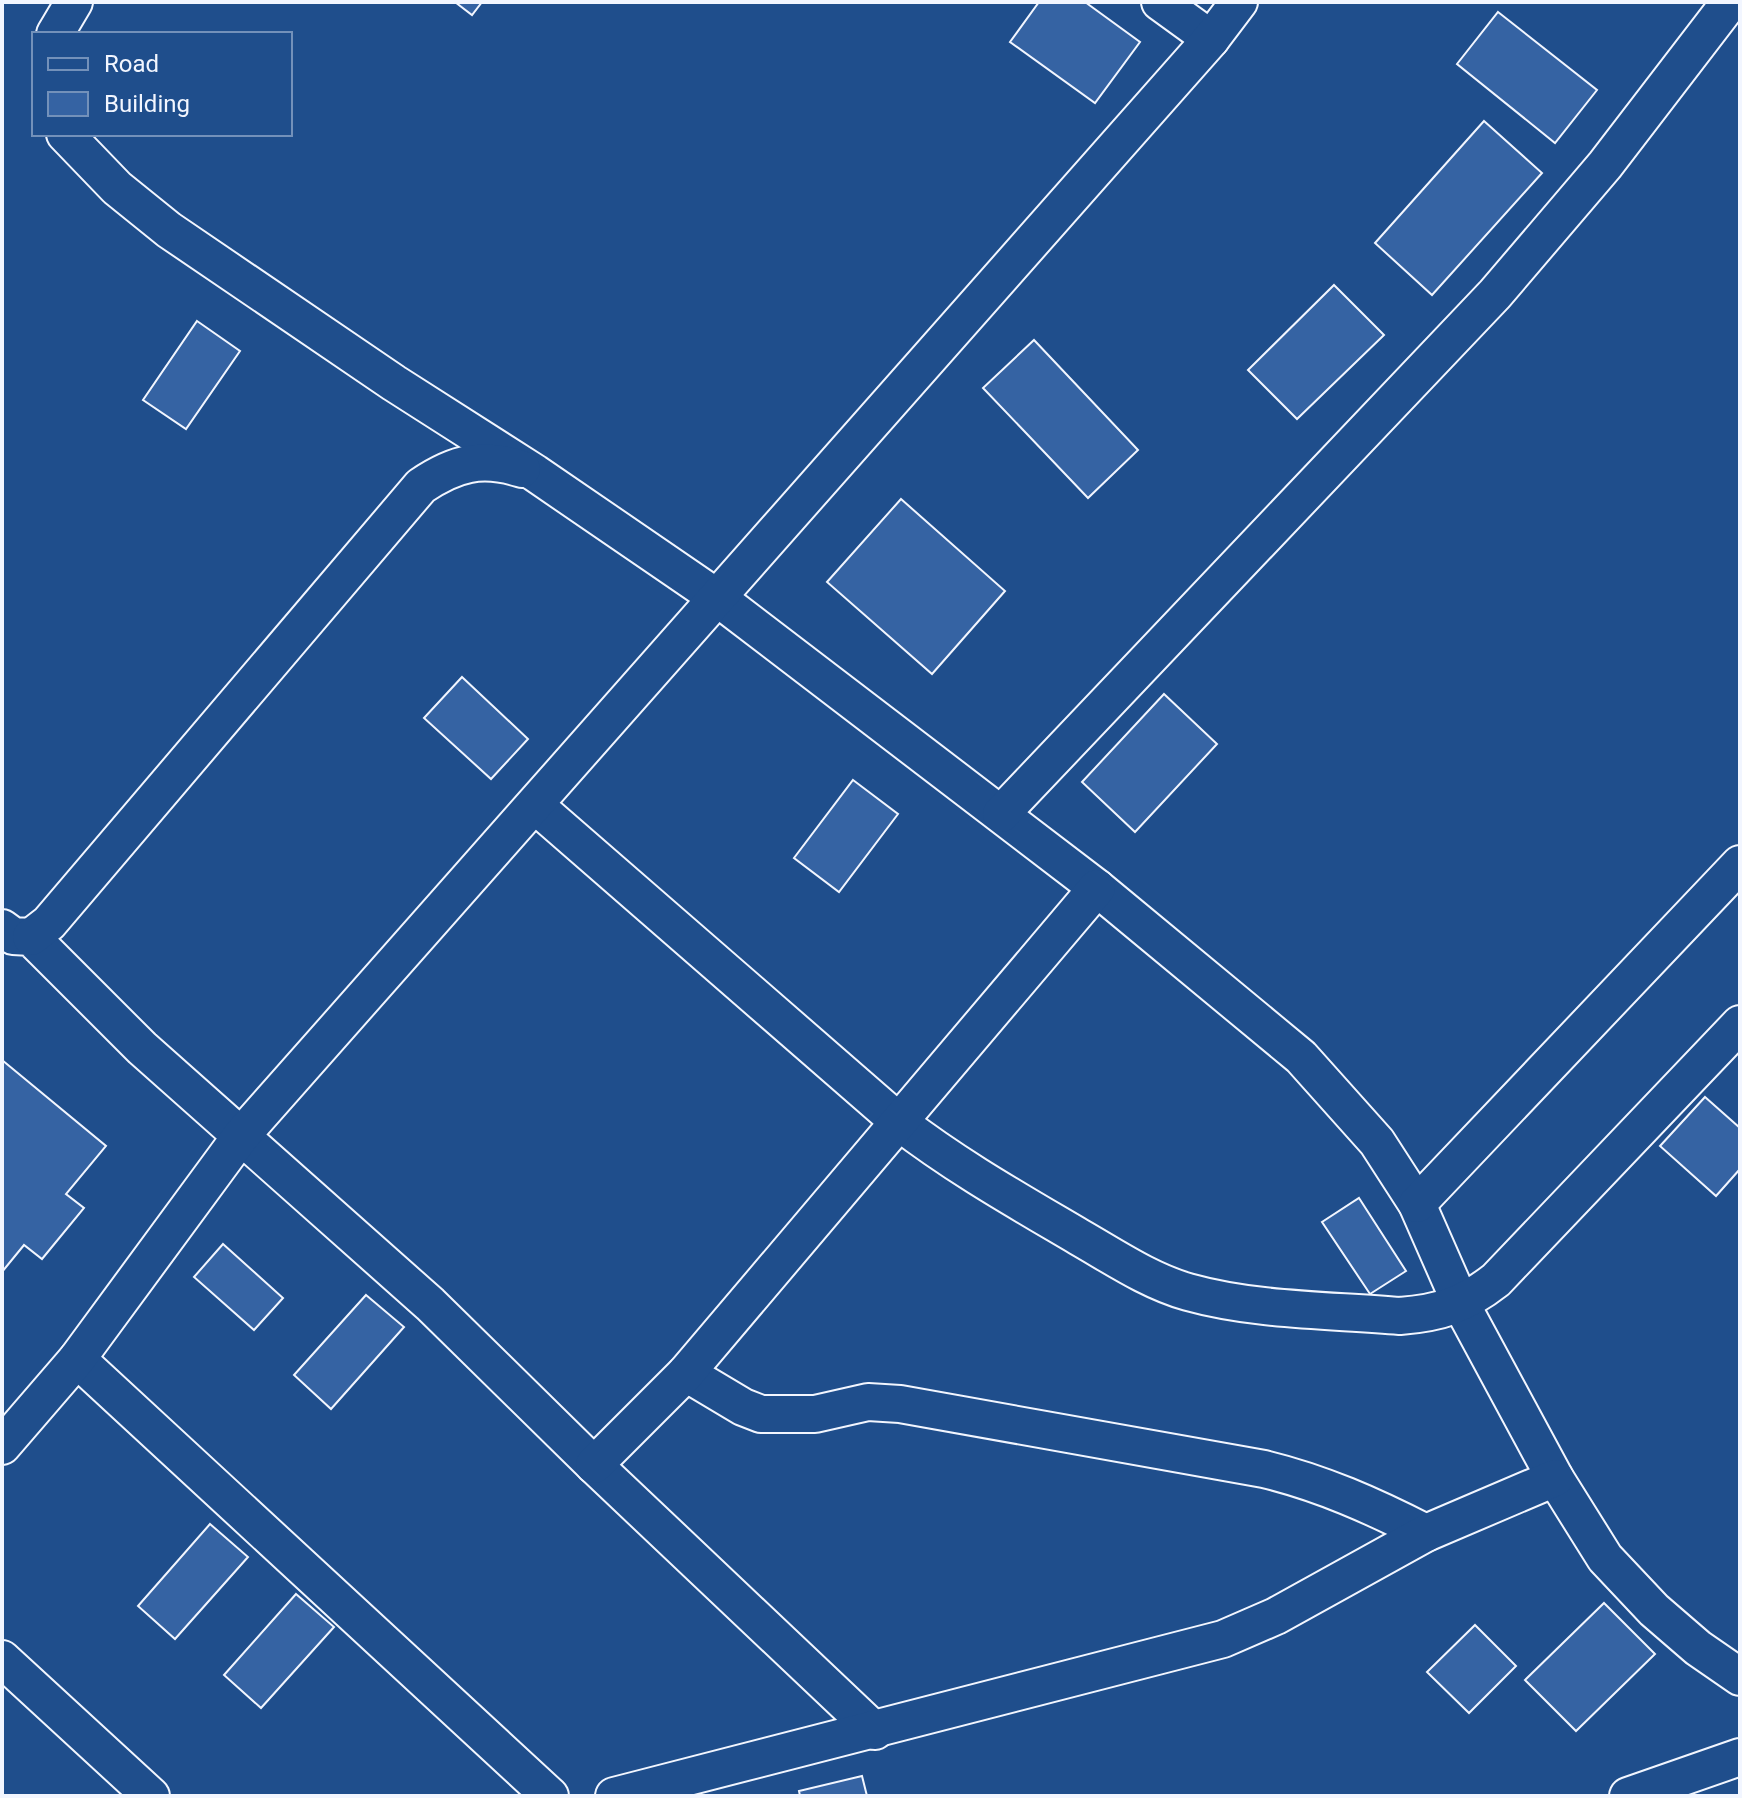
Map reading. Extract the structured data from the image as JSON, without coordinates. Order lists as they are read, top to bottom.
{
  "legend": ["Road", "Building"]
}
